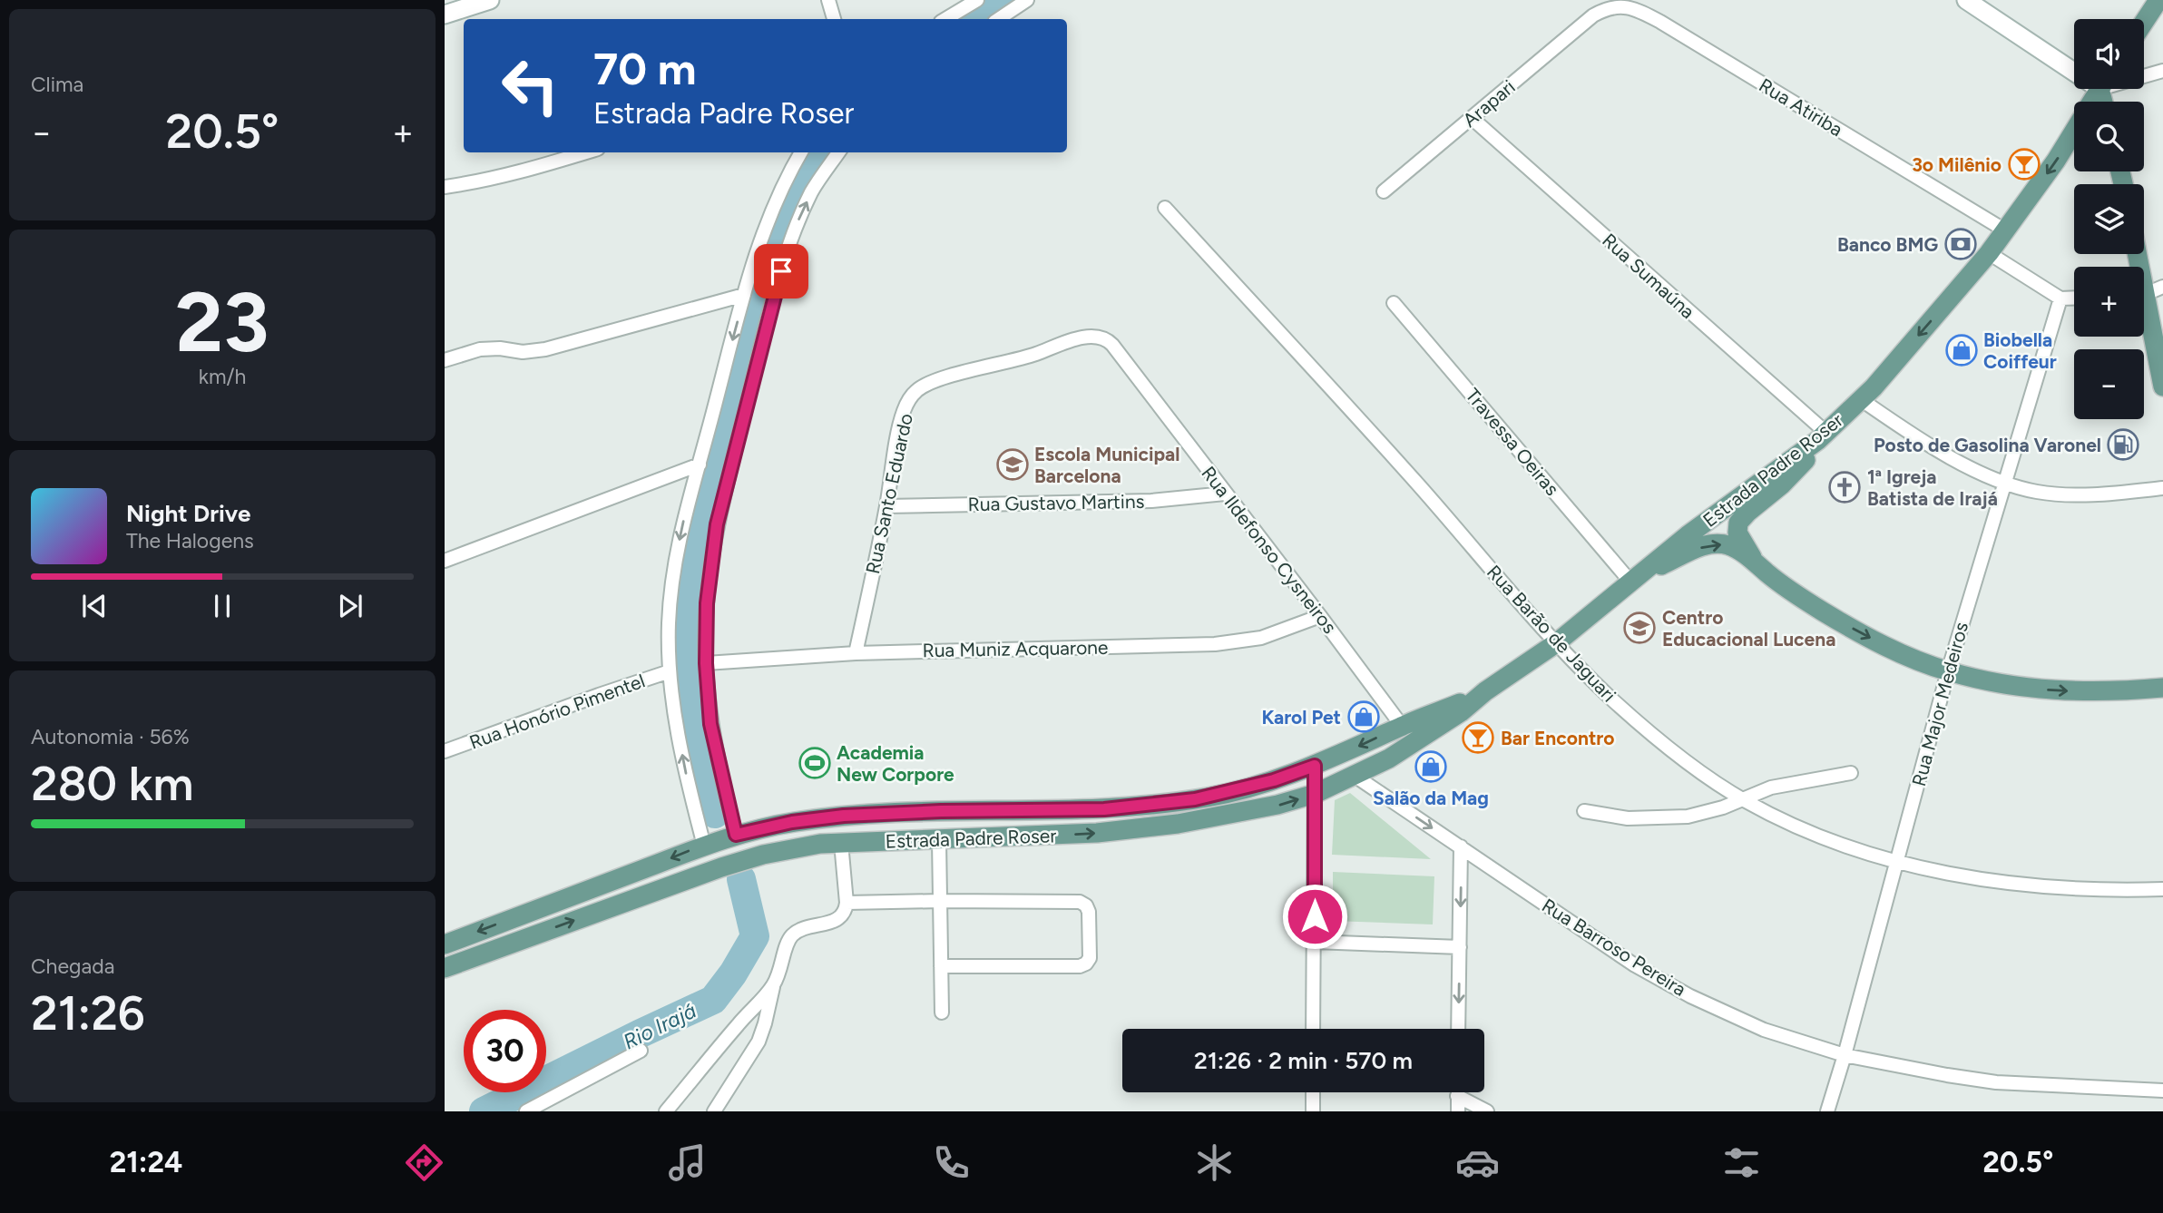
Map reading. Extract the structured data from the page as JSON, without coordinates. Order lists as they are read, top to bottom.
{
  "streets": {
    "main road": ["Estrada Padre Roser"],
    "street": [
      "Arapari",
      "Rua Atiriba",
      "Rua Sumaúna",
      "Travessa Oeiras",
      "Rua Santo Eduardo",
      "Rua Gustavo Martins",
      "Rua Ildefonso Cysneiros",
      "Rua Barão de Jaguari",
      "Rua Muniz Acquarone",
      "Rua Major Medeiros",
      "Rua Honório Pimentel",
      "Rua Barroso Pereira"
    ]
  },
  "crossings": [
    ["Arapari", "Rua Atiriba"],
    ["Arapari", "Rua Sumaúna"],
    ["Rua Atiriba", "Estrada Padre Roser"],
    ["Rua Sumaúna", "Estrada Padre Roser"],
    ["Travessa Oeiras", "Estrada Padre Roser"],
    ["Estrada Padre Roser", "Rua Ildefonso Cysneiros"],
    ["Estrada Padre Roser", "Rua Barão de Jaguari"],
    ["Estrada Padre Roser", "Rua Barroso Pereira"],
    ["Rua Santo Eduardo", "Rua Gustavo Martins"],
    ["Rua Santo Eduardo", "Rua Ildefonso Cysneiros"],
    ["Rua Santo Eduardo", "Rua Muniz Acquarone"],
    ["Rua Gustavo Martins", "Rua Ildefonso Cysneiros"],
    ["Rua Ildefonso Cysneiros", "Rua Muniz Acquarone"],
    ["Rua Barão de Jaguari", "Rua Major Medeiros"],
    ["Rua Major Medeiros", "Rua Barroso Pereira"]
  ],
  "water": ["Rio Irajá"],
  "places": {
    "bar": ["3o Milênio", "Bar Encontro"],
    "bank": ["Banco BMG"],
    "shop": ["Biobella Coiffeur", "Karol Pet", "Salão da Mag"],
    "fuel station": ["Posto de Gasolina Varonel"],
    "school or university": ["Escola Municipal Barcelona", "Centro Educacional Lucena"],
    "church": ["1ª Igreja Batista de Irajá"],
    "sports": ["Academia New Corpore"]
  },
  "page": {
    "tile": [
      "Clima",
      ["23", "km/h"],
      ["Autonomia · 56%", "280 km"],
      ["Chegada", "21:26"]
    ],
    "map_buttons": ["+", "−"],
    "turn": ["70 m", "Estrada Padre Roser"],
    "heat": ["−", "20.5°", "+"],
    "song": ["Night Drive", "The Halogens"],
    "limit": "30",
    "trip": "21:26 · 2 min · 570 m",
    "tabs": ["21:24", "20.5°"]
  }
}
